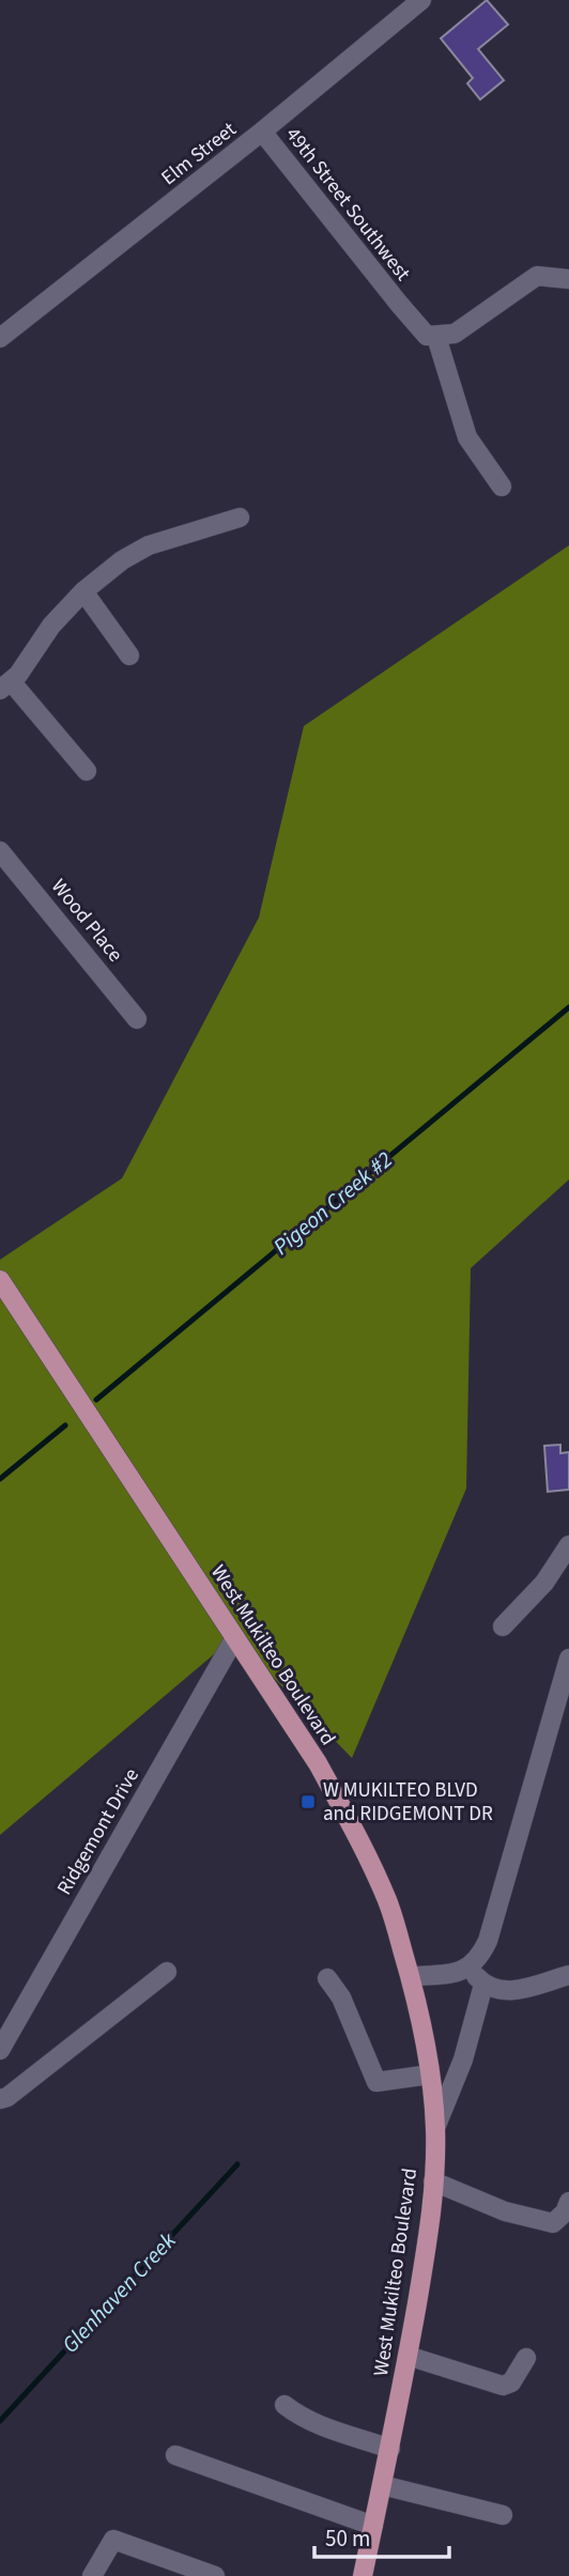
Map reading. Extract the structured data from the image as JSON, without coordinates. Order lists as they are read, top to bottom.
{
  "streets": {
    "main road": ["West Mukilteo Boulevard"],
    "street": [
      "Elm Street",
      "49th Street Southwest",
      "Wood Place",
      "Ridgemont Drive"
    ]
  },
  "crossings": [
    ["Elm Street", "49th Street Southwest"],
    ["West Mukilteo Boulevard", "Ridgemont Drive"]
  ],
  "water": ["Pigeon Creek #2", "Glenhaven Creek"],
  "places": {
    "transit": ["W MUKILTEO BLVD and RIDGEMONT DR"]
  },
  "scale_bar": "50 m"
}
